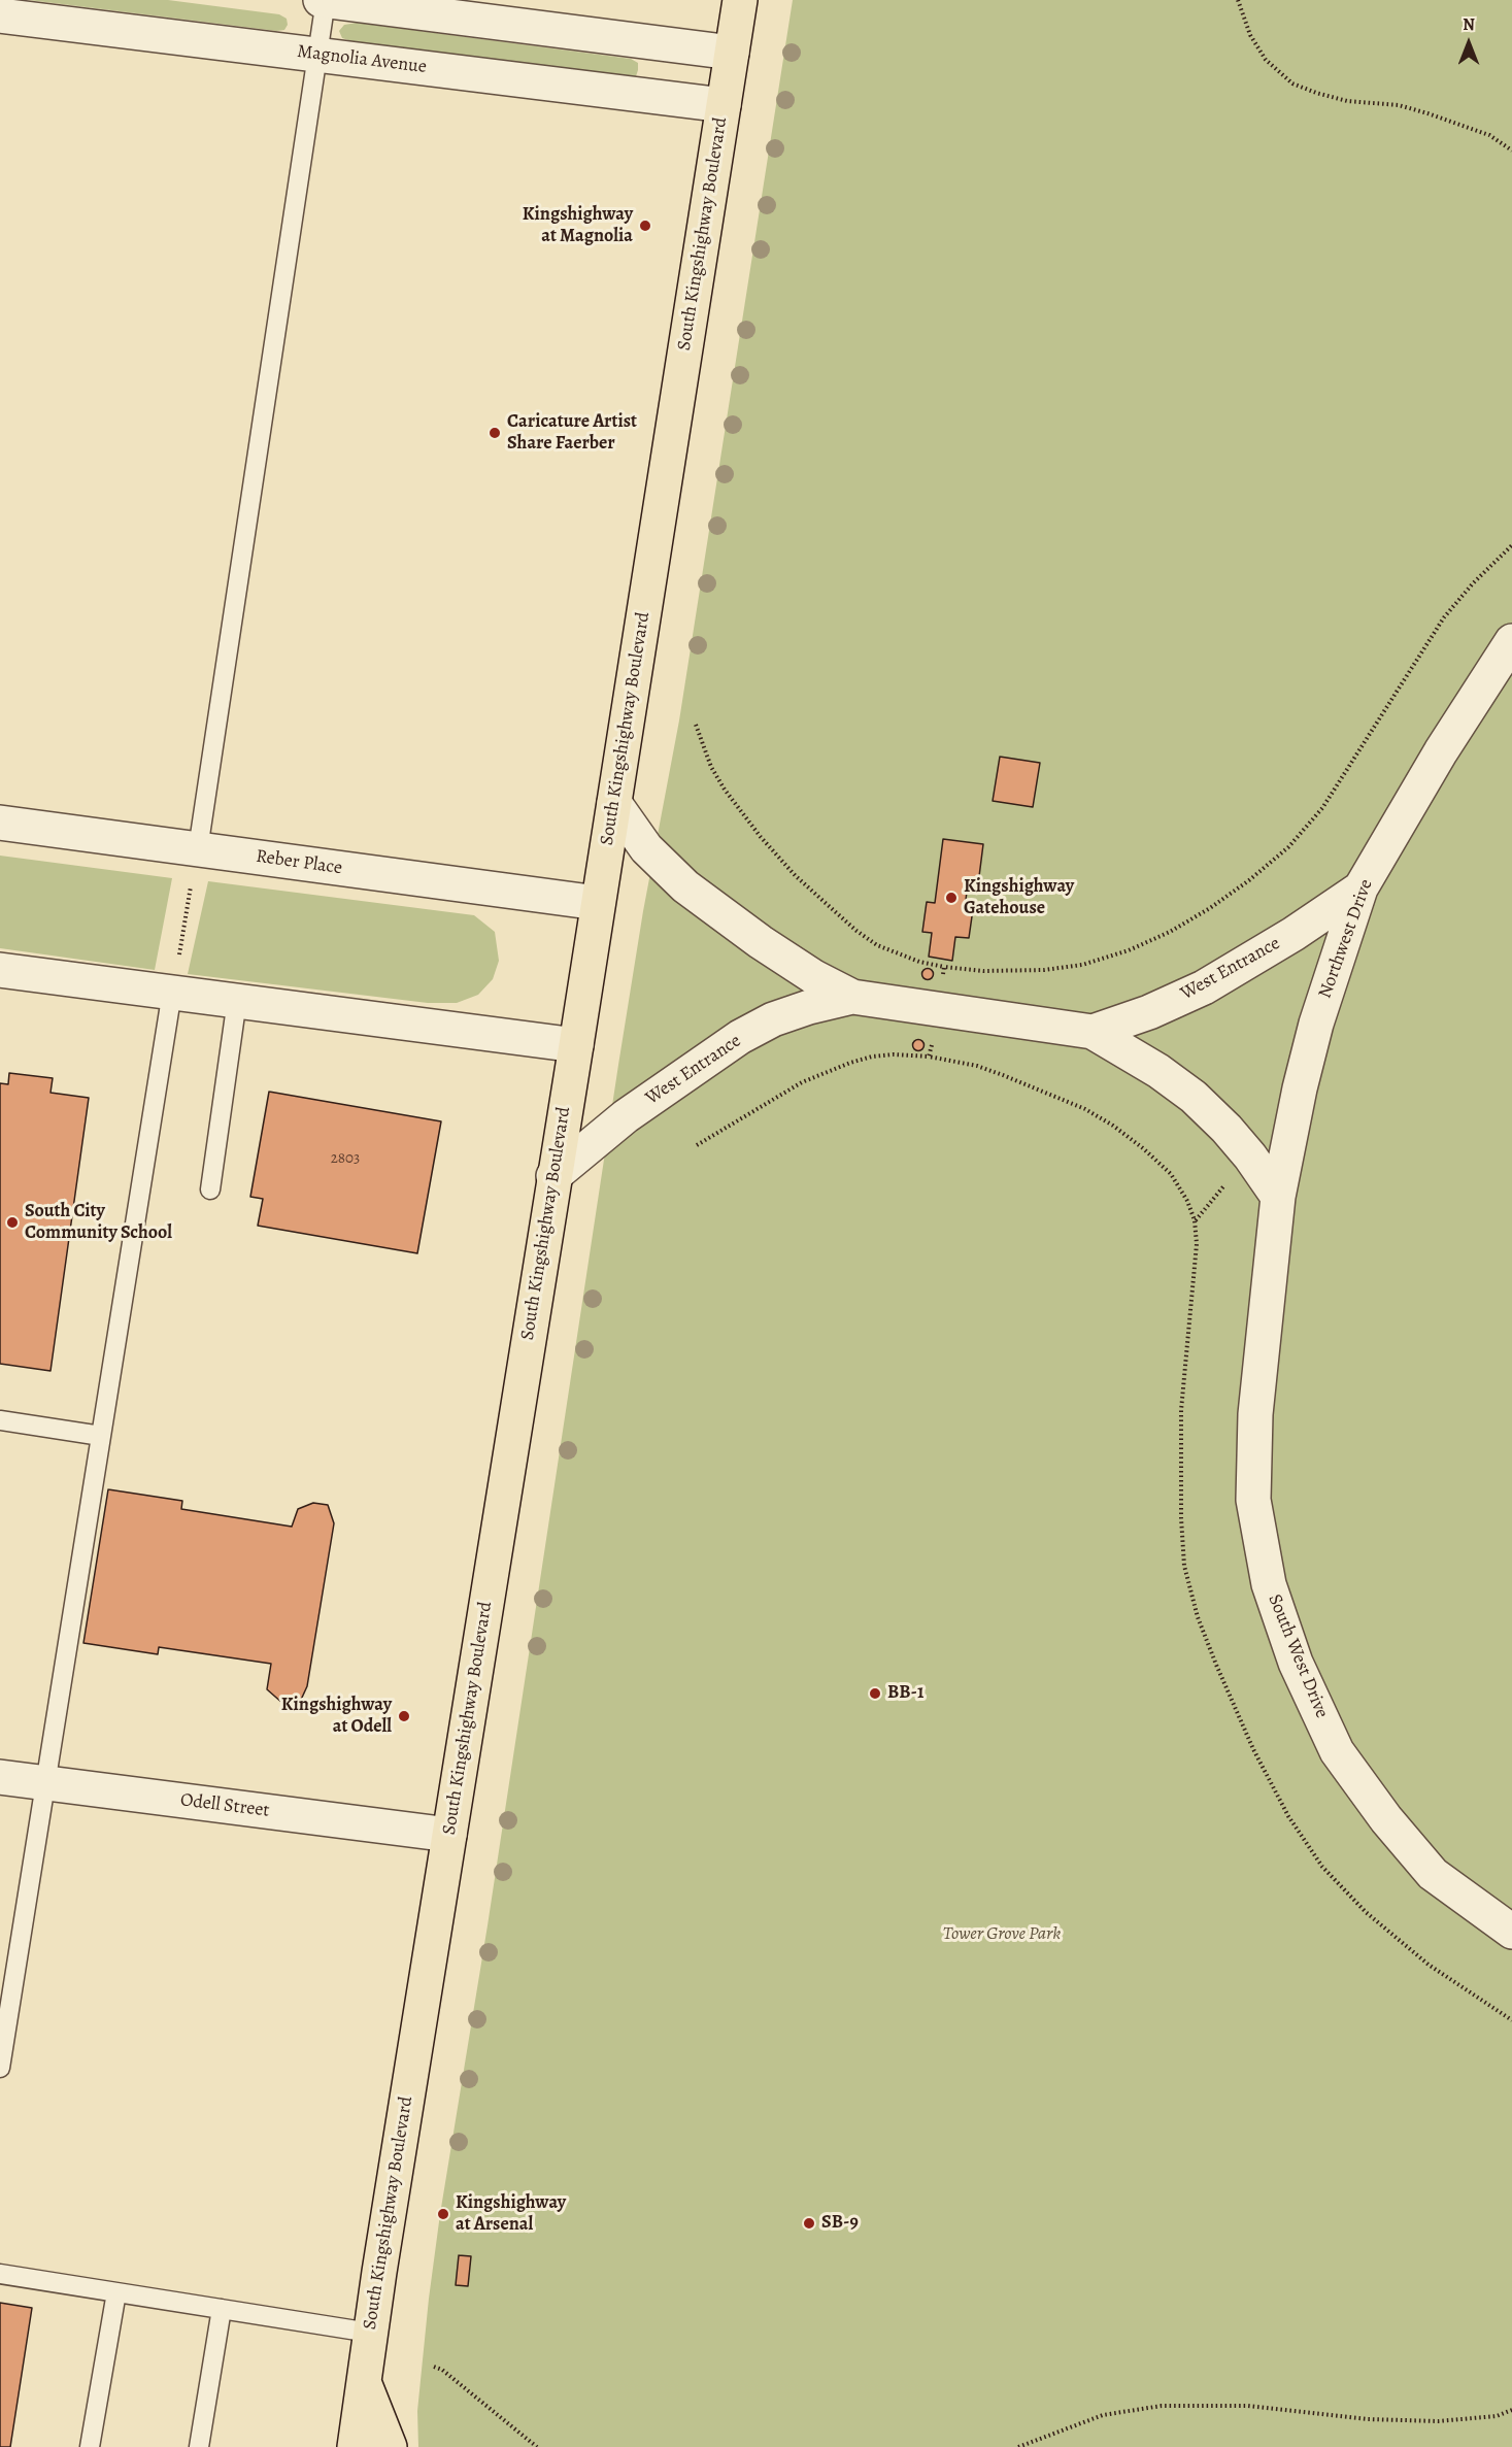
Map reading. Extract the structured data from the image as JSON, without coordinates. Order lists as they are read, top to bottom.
{
  "streets": {
    "main road": ["South Kingshighway Boulevard"],
    "street": [
      "Magnolia Avenue",
      "Reber Place",
      "Northwest Drive",
      "West Entrance",
      "South West Drive",
      "Odell Street"
    ]
  },
  "crossings": [
    ["Magnolia Avenue", "South Kingshighway Boulevard"],
    ["South Kingshighway Boulevard", "Reber Place"],
    ["South Kingshighway Boulevard", "West Entrance"],
    ["South Kingshighway Boulevard", "Odell Street"],
    ["Northwest Drive", "West Entrance"],
    ["Northwest Drive", "South West Drive"],
    ["West Entrance", "South West Drive"]
  ],
  "parks": ["Tower Grove Park"],
  "places": [
    "Kingshighway at Magnolia",
    "Caricature Artist Share Faerber",
    "Kingshighway Gatehouse",
    "South City Community School",
    "BB-1",
    "Kingshighway at Odell",
    "Kingshighway at Arsenal",
    "SB-9"
  ],
  "house_numbers": ["2803"],
  "north": "top"
}
